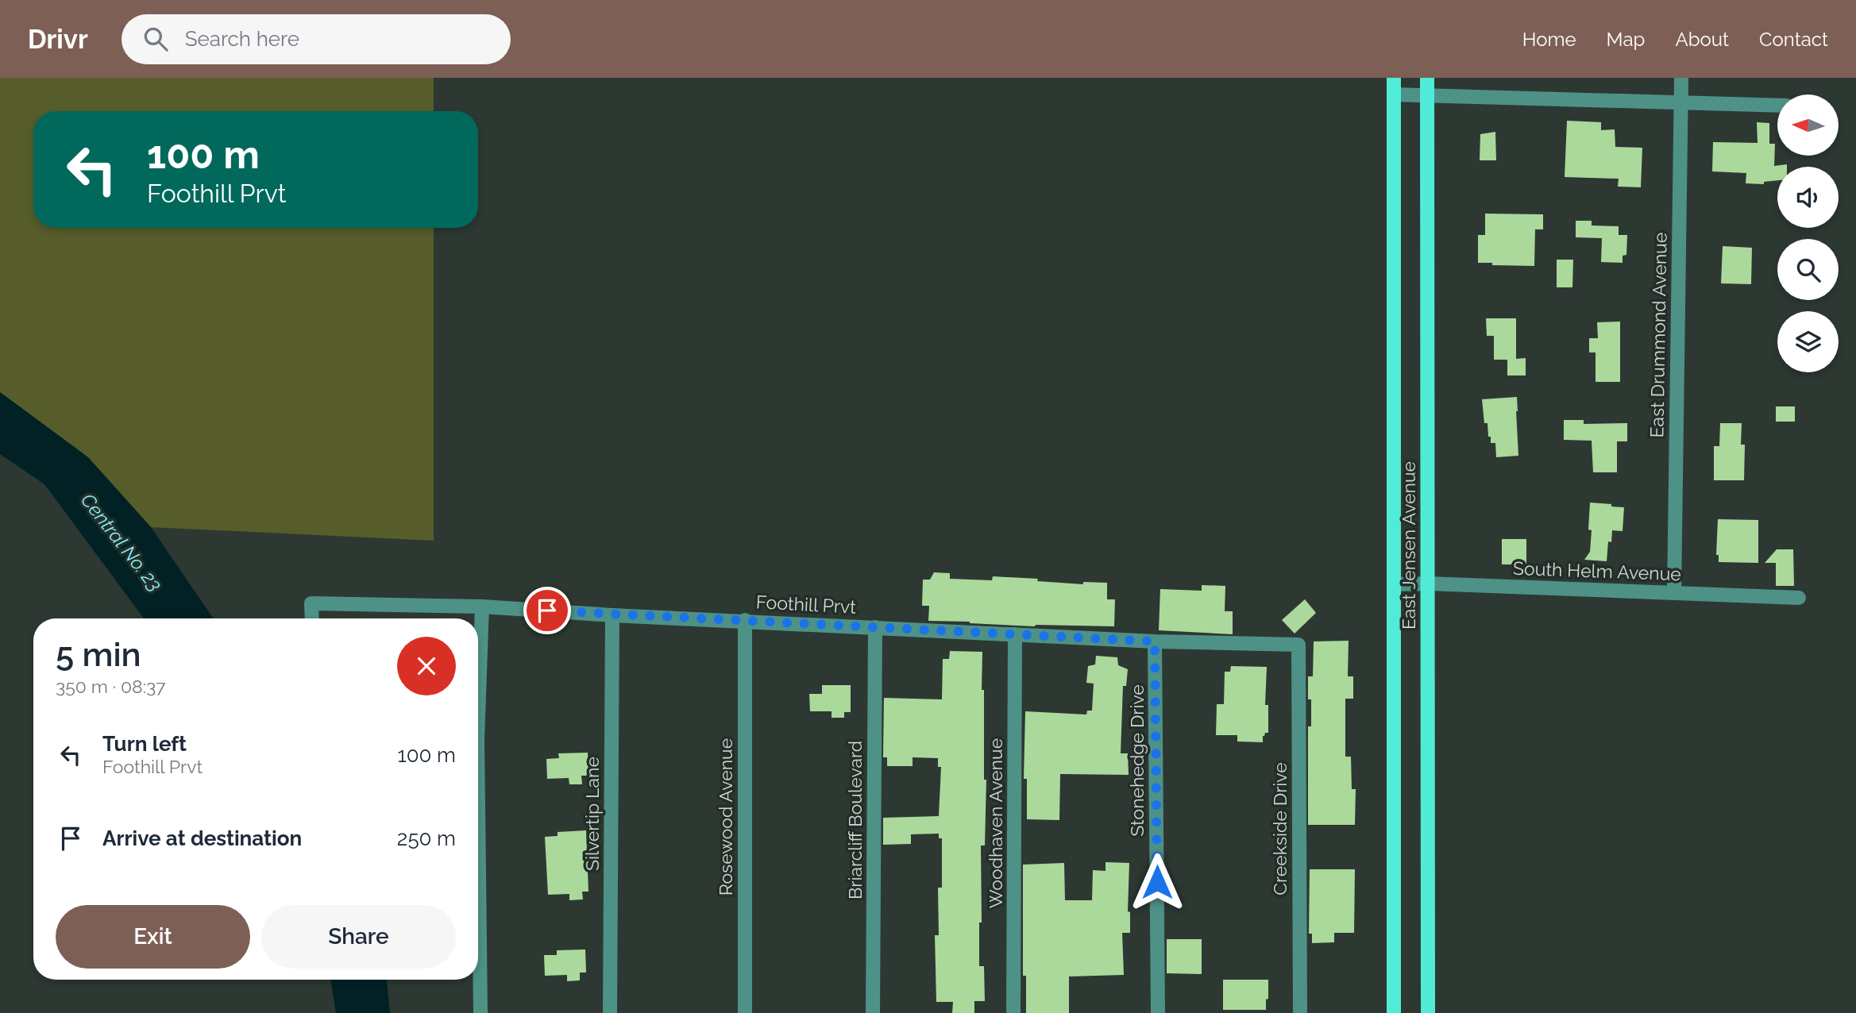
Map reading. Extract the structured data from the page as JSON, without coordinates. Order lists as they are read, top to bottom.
{
  "streets": {
    "main road": ["East Jensen Avenue"],
    "street": [
      "East Drummond Avenue",
      "South Helm Avenue",
      "Foothill Prvt",
      "Stonehedge Drive",
      "Silvertip Lane",
      "Rosewood Avenue",
      "Briarcliff Boulevard",
      "Woodhaven Avenue",
      "Creekside Drive"
    ]
  },
  "crossings": [
    ["East Drummond Avenue", "South Helm Avenue"],
    ["East Jensen Avenue", "South Helm Avenue"],
    ["Foothill Prvt", "Stonehedge Drive"],
    ["Foothill Prvt", "Silvertip Lane"],
    ["Foothill Prvt", "Rosewood Avenue"],
    ["Foothill Prvt", "Briarcliff Boulevard"],
    ["Foothill Prvt", "Woodhaven Avenue"],
    ["Foothill Prvt", "Creekside Drive"]
  ],
  "water": ["Central No. 23"],
  "north": "left",
  "page": {
    "header": "Drivr",
    "search": "Search here",
    "nav": [
      "Home",
      "Map",
      "About",
      "Contact"
    ],
    "turn": ["100 m", "Foothill Prvt"],
    "heading": ["5 min", "350 m · 08:37"],
    "list": [
      {
        "name": "Turn left",
        "note": "Foothill Prvt",
        "value": "100 m"
      },
      {
        "name": "Arrive at destination",
        "value": "250 m"
      }
    ],
    "buttons": ["Exit", "Share"]
  }
}
